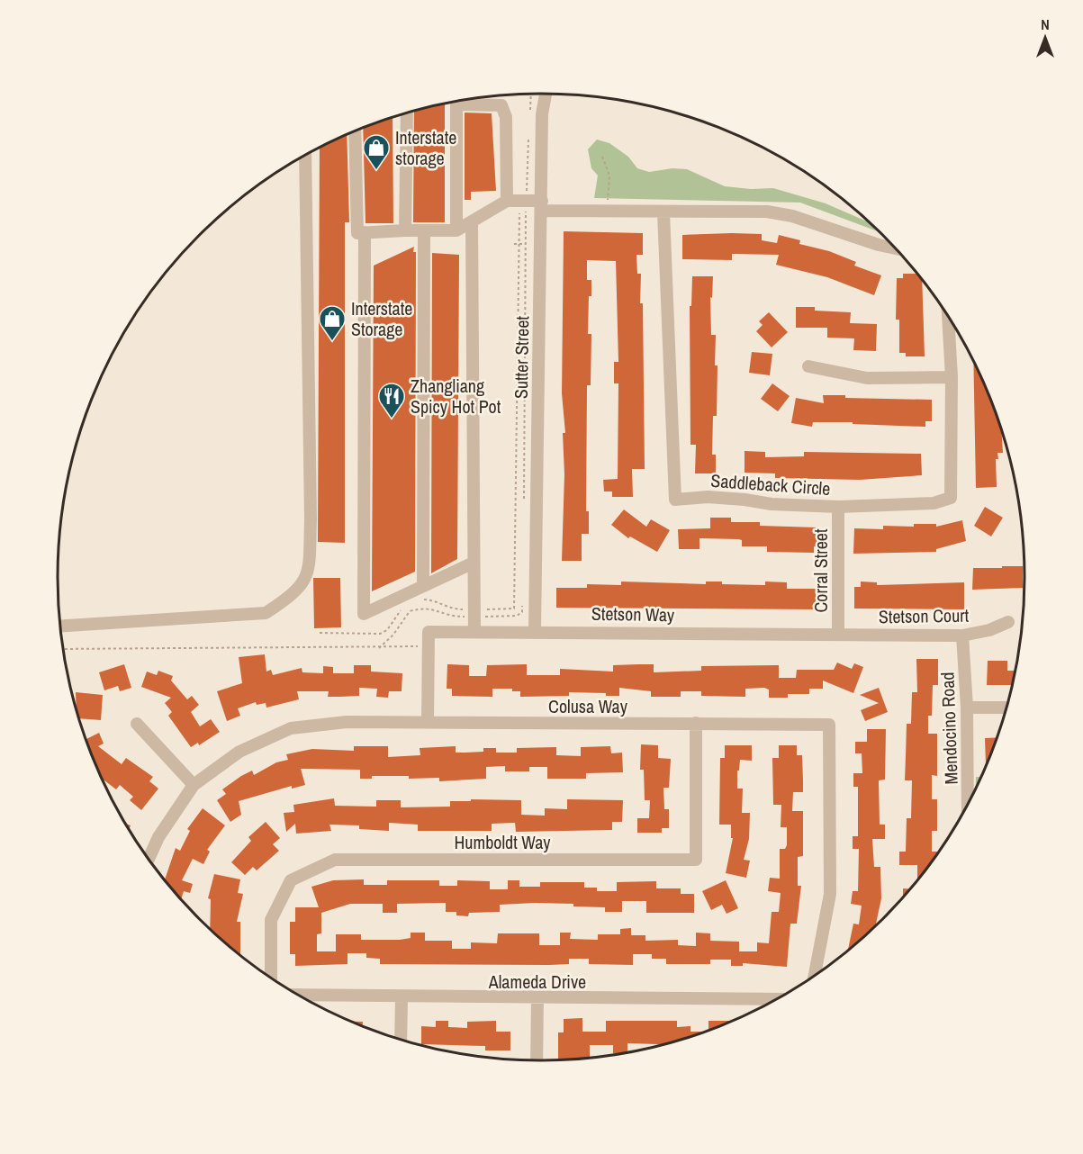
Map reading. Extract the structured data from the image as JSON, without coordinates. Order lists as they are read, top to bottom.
{
  "streets": {
    "street": [
      "Sutter Street",
      "Saddleback Circle",
      "Corral Street",
      "Stetson Way",
      "Stetson Court",
      "Colusa Way",
      "Mendocino Road",
      "Humboldt Way",
      "Alameda Drive"
    ]
  },
  "crossings": [
    ["Sutter Street", "Stetson Way"],
    ["Saddleback Circle", "Corral Street"],
    ["Corral Street", "Stetson Way"],
    ["Corral Street", "Stetson Court"],
    ["Stetson Way", "Stetson Court"],
    ["Stetson Court", "Mendocino Road"],
    ["Colusa Way", "Humboldt Way"]
  ],
  "places": {
    "shop": ["Interstate storage", "Interstate Storage"],
    "restaurant": ["Zhangliang Spicy Hot Pot"]
  },
  "north": "top"
}
